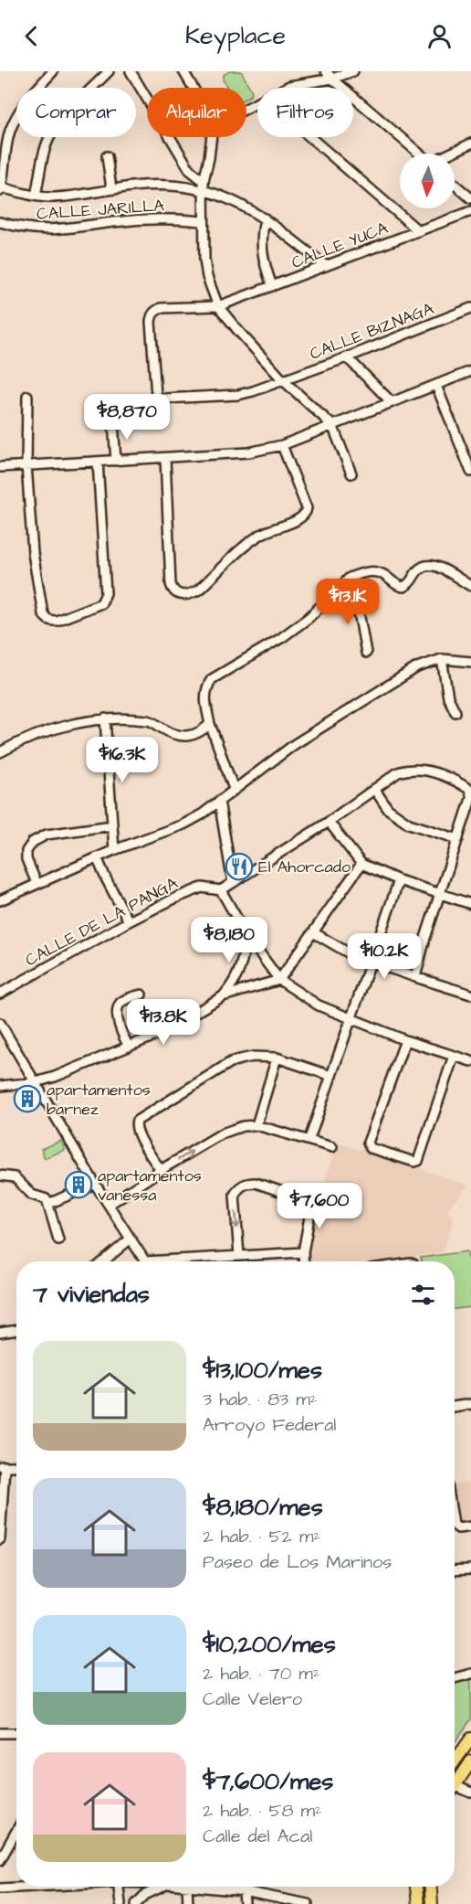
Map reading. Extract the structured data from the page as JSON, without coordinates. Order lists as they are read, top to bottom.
{
  "streets": {
    "street": [
      "CALLE JARILLA",
      "CALLE YUCA",
      "CALLE BIZNAGA",
      "CALLE DE LA PANGA"
    ]
  },
  "crossings": [
    ["CALLE YUCA", "CALLE BIZNAGA"]
  ],
  "places": {
    "restaurant": ["El Ahorcado"],
    "building": ["apartamentos barnez", "apartamentos vanessa"]
  },
  "north": "bottom",
  "page": {
    "header": "Keyplace",
    "chip": ["Comprar", "Alquilar", "Filtros"],
    "price": [
      "$8,870",
      "$13.1K",
      "$16.3K",
      "$8,180",
      "$10.2K",
      "$13.8K",
      "$7,600"
    ],
    "heading": "7 viviendas",
    "list": [
      {
        "name": "$13,100/mes",
        "note": "3 hab. · 83 m² · Arroyo Federal"
      },
      {
        "name": "$8,180/mes",
        "note": "2 hab. · 52 m² · Paseo de Los Marinos"
      },
      {
        "name": "$10,200/mes",
        "note": "2 hab. · 70 m² · Calle Velero"
      },
      {
        "name": "$7,600/mes",
        "note": "2 hab. · 58 m² · Calle del Acal"
      }
    ]
  }
}
